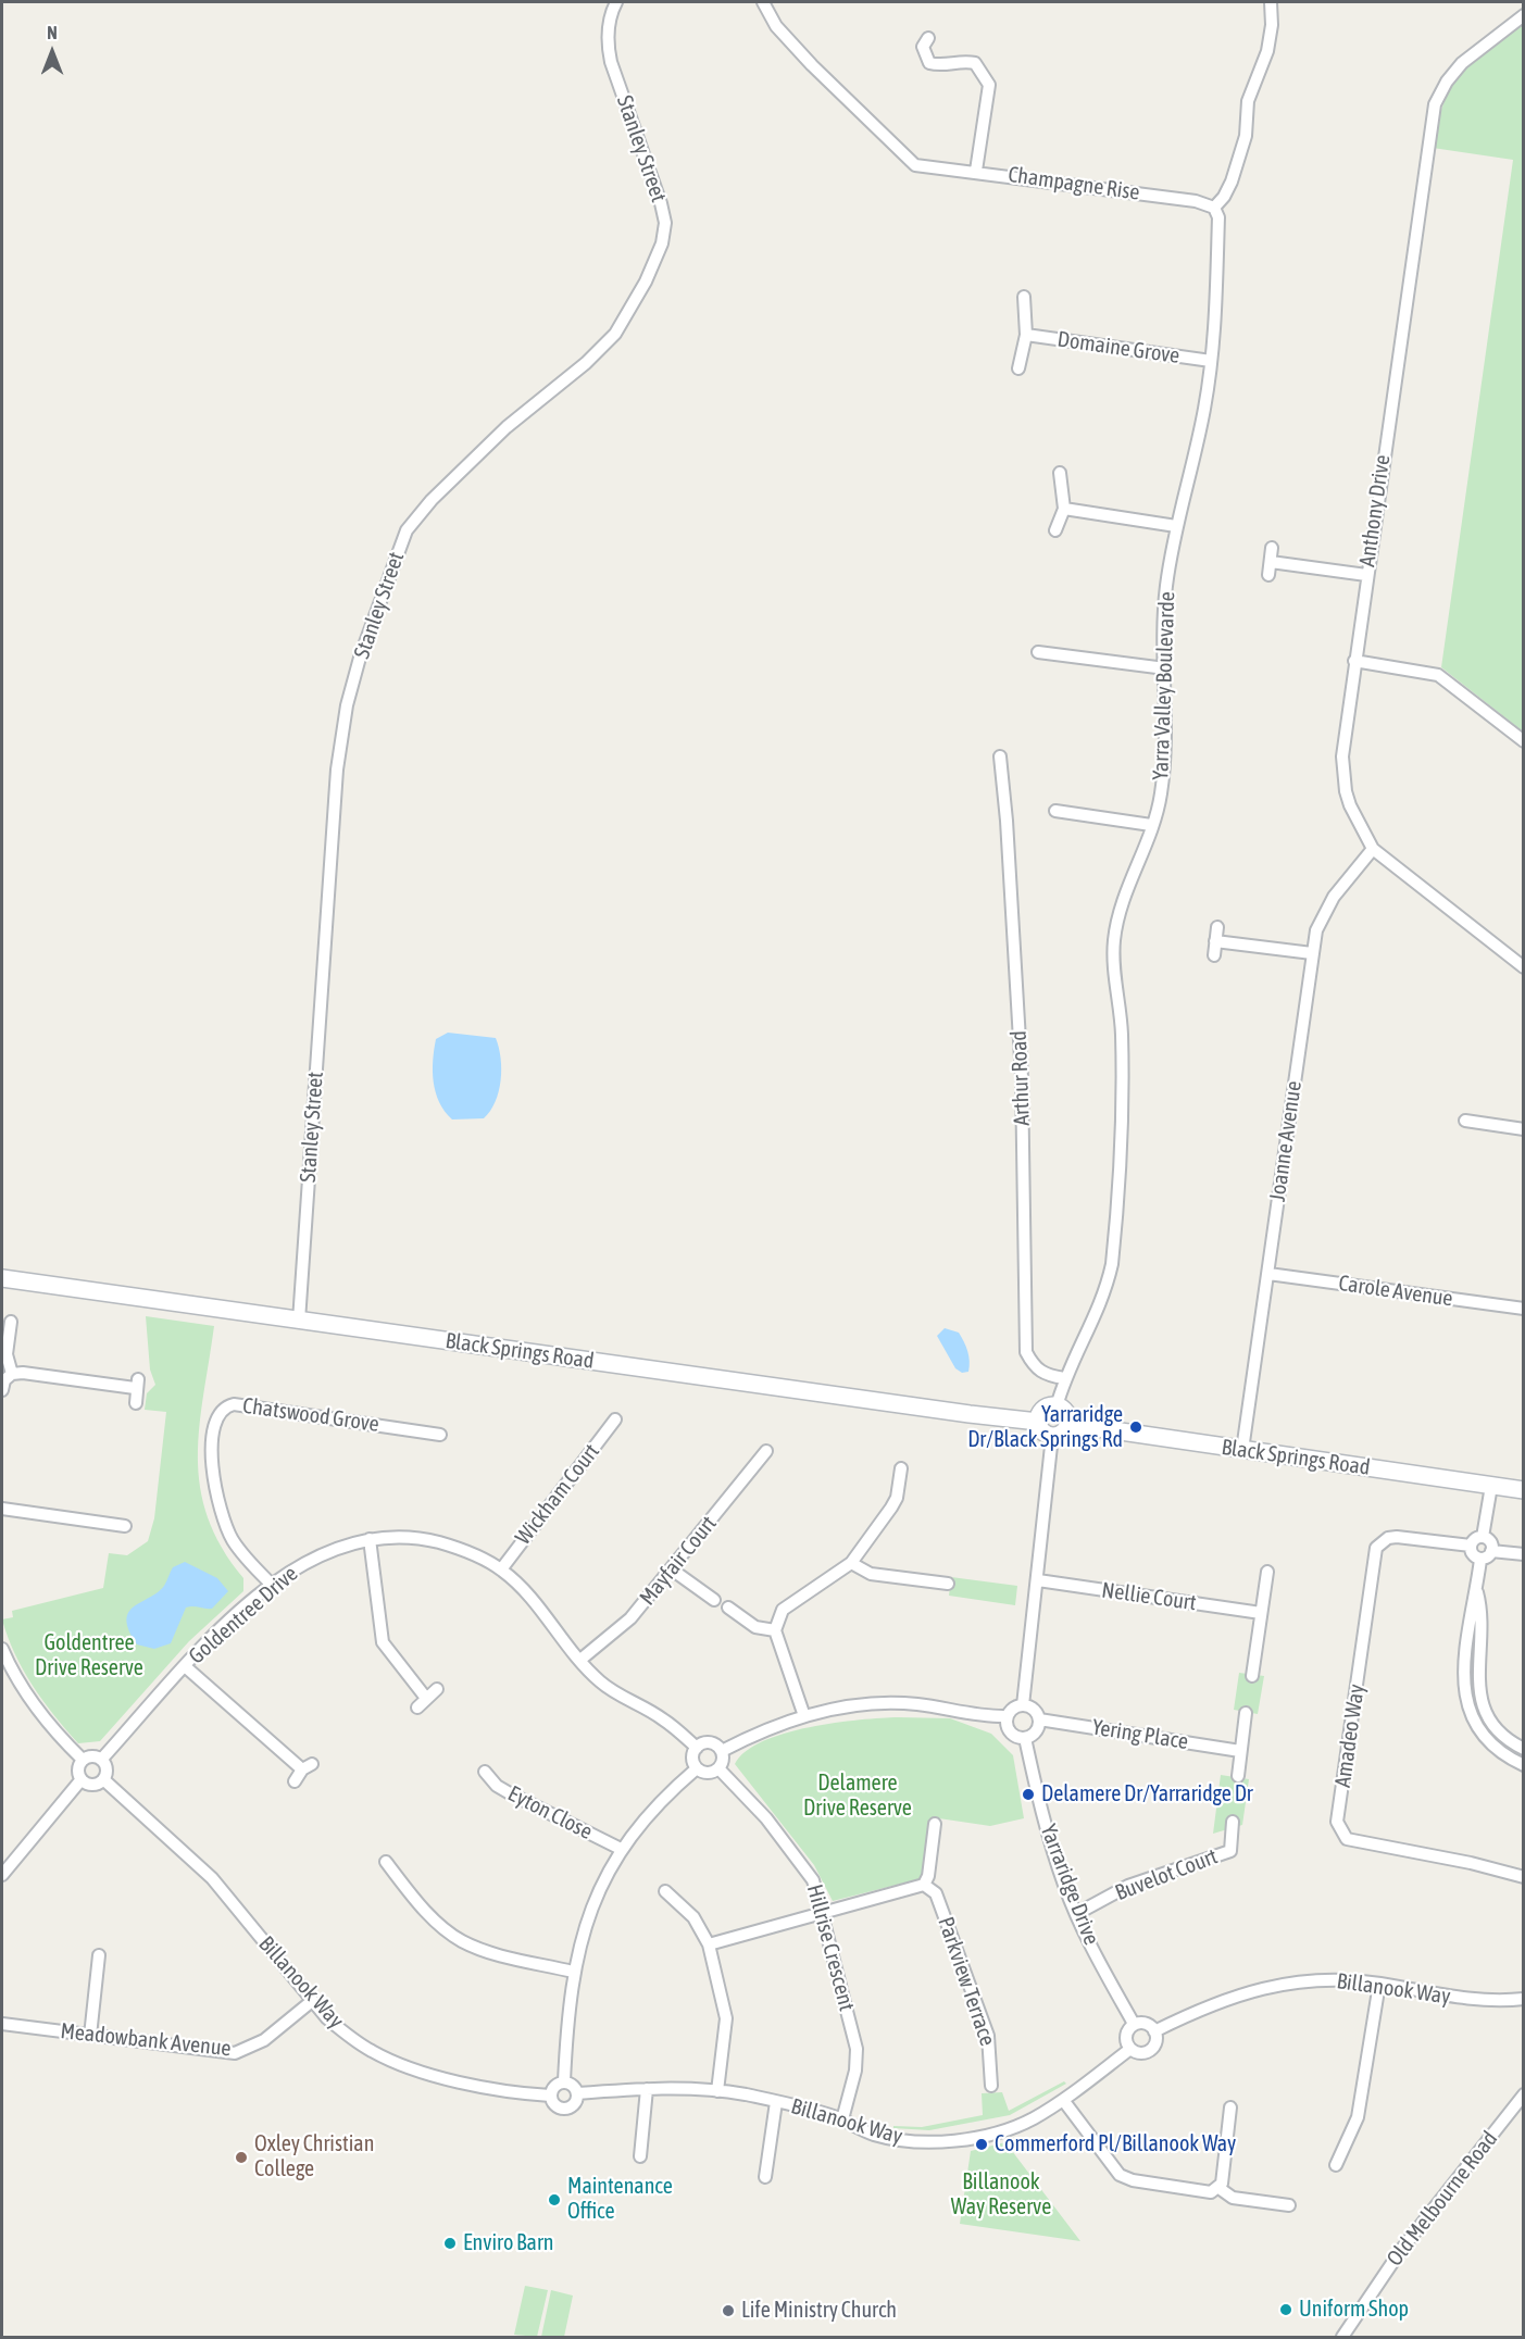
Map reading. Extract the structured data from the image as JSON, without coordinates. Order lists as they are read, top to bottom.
{
  "streets": {
    "main road": ["Black Springs Road"],
    "street": [
      "Stanley Street",
      "Champagne Rise",
      "Domaine Grove",
      "Anthony Drive",
      "Yarra Valley Boulevarde",
      "Arthur Road",
      "Joanne Avenue",
      "Carole Avenue",
      "Chatswood Grove",
      "Wickham Court",
      "Mayfair Court",
      "Nellie Court",
      "Goldentree Drive",
      "Yering Place",
      "Amadeo Way",
      "Eyton Close",
      "Buvelot Court",
      "Yarraridge Drive",
      "Hillrise Crescent",
      "Parkview Terrace",
      "Billanook Way",
      "Meadowbank Avenue",
      "Old Melbourne Road"
    ]
  },
  "crossings": [
    ["Stanley Street", "Black Springs Road"],
    ["Champagne Rise", "Yarra Valley Boulevarde"],
    ["Domaine Grove", "Yarra Valley Boulevarde"],
    ["Anthony Drive", "Joanne Avenue"],
    ["Yarra Valley Boulevarde", "Arthur Road"],
    ["Yarra Valley Boulevarde", "Black Springs Road"],
    ["Joanne Avenue", "Carole Avenue"],
    ["Joanne Avenue", "Black Springs Road"],
    ["Chatswood Grove", "Goldentree Drive"],
    ["Wickham Court", "Goldentree Drive"],
    ["Mayfair Court", "Goldentree Drive"],
    ["Goldentree Drive", "Hillrise Crescent"],
    ["Goldentree Drive", "Billanook Way"],
    ["Yering Place", "Yarraridge Drive"],
    ["Buvelot Court", "Yarraridge Drive"],
    ["Yarraridge Drive", "Billanook Way"],
    ["Hillrise Crescent", "Billanook Way"],
    ["Billanook Way", "Meadowbank Avenue"]
  ],
  "parks": ["Goldentree Drive Reserve", "Delamere Drive Reserve", "Billanook Way Reserve"],
  "places": [
    "Yarraridge Dr/Black Springs Rd",
    "Delamere Dr/Yarraridge Dr",
    "Commerford Pl/Billanook Way",
    "Oxley Christian College",
    "Maintenance Office",
    "Enviro Barn",
    "Uniform Shop",
    "Life Ministry Church"
  ],
  "north": "top"
}
